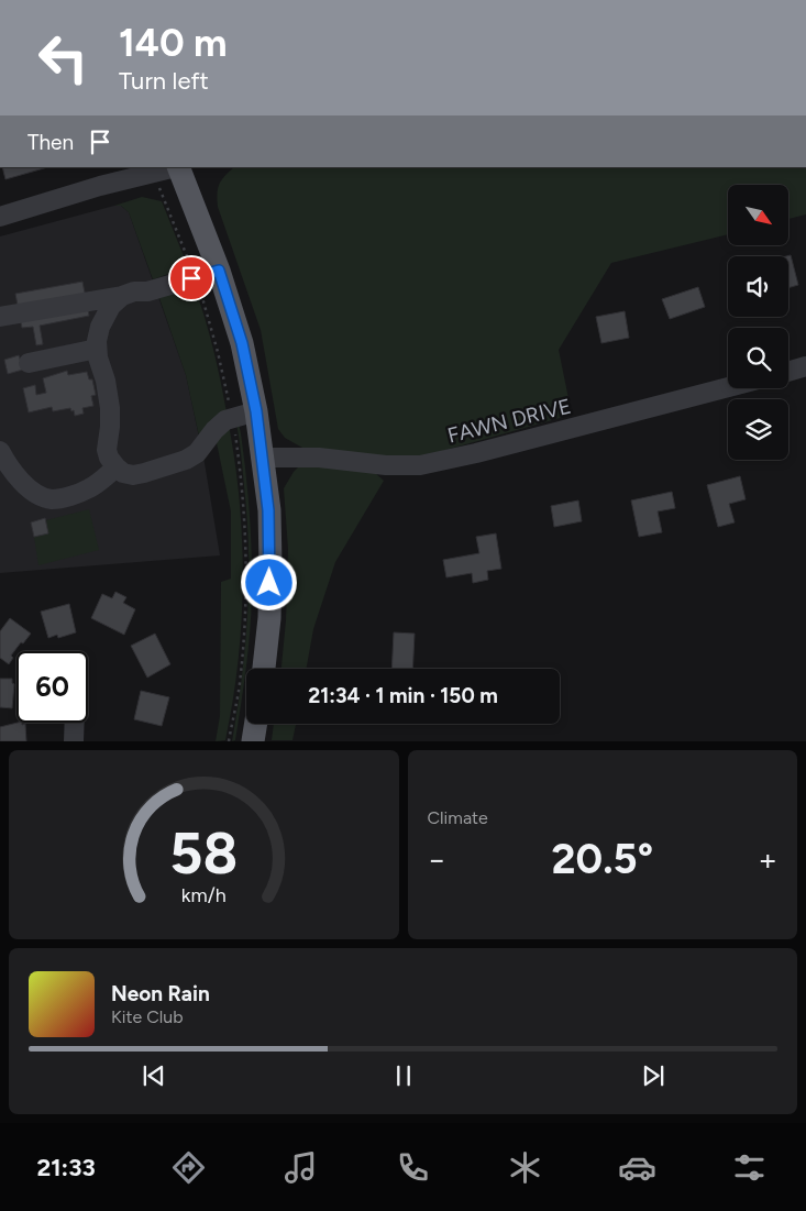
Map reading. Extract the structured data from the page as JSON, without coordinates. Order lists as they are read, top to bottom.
{
  "streets": {
    "street": ["FAWN DRIVE"]
  },
  "north": "bottom right",
  "page": {
    "turn": ["140 m", "Turn left"],
    "then": "Then",
    "limit": "60",
    "trip": "21:34 · 1 min · 150 m",
    "tile": "Climate",
    "heat": ["−", "20.5°", "+"],
    "song": ["Neon Rain", "Kite Club"],
    "tabs": "21:33",
    "gauge": ["58", "km/h"]
  }
}
